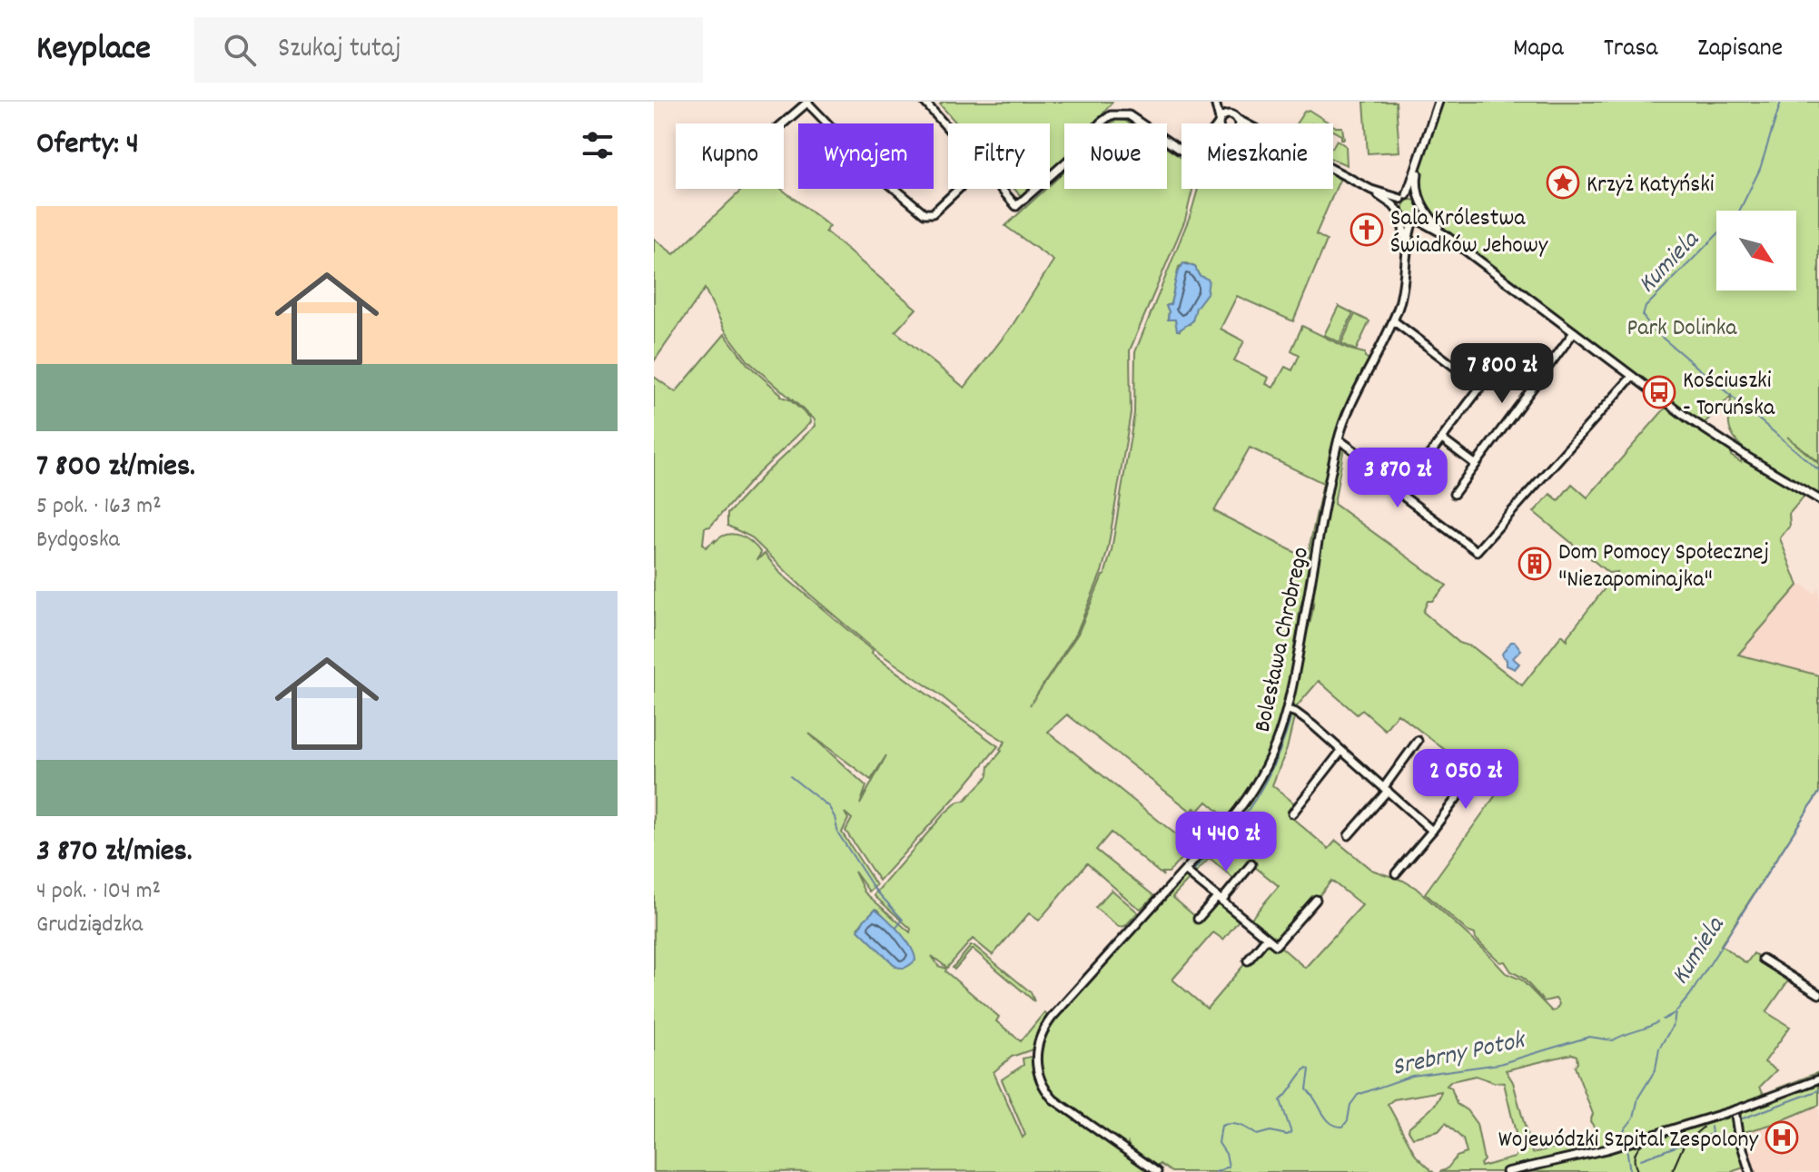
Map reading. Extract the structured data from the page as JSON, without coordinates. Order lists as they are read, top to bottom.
{
  "streets": {
    "street": ["Bolesława Chrobrego"]
  },
  "water": ["Kumiela", "Srebrny Potok"],
  "parks": ["Park Dolinka"],
  "places": {
    "place": ["Krzyż Katyński"],
    "church": ["Sala Królestwa Świadków Jehowy"],
    "bus stop": ["Kościuszki - Toruńska"],
    "building": ["Dom Pomocy Społecznej \"Niezapominajka\""],
    "hospital": ["Wojewódzki Szpital Zespolony"]
  },
  "north": "bottom right",
  "page": {
    "header": "Keyplace",
    "search": "Szukaj tutaj",
    "nav": ["Mapa", "Trasa", "Zapisane"],
    "heading": "Oferty: 4",
    "chip": [
      "Kupno",
      "Wynajem",
      "Filtry",
      "Nowe",
      "Mieszkanie"
    ],
    "list": [
      {
        "name": "7 800 zł/mies.",
        "note": "5 pok. · 163 m² · Bydgoska"
      },
      {
        "name": "3 870 zł/mies.",
        "note": "4 pok. · 104 m² · Grudziądzka"
      }
    ],
    "price": [
      "7 800 zł",
      "3 870 zł",
      "2 050 zł",
      "4 440 zł"
    ]
  }
}
